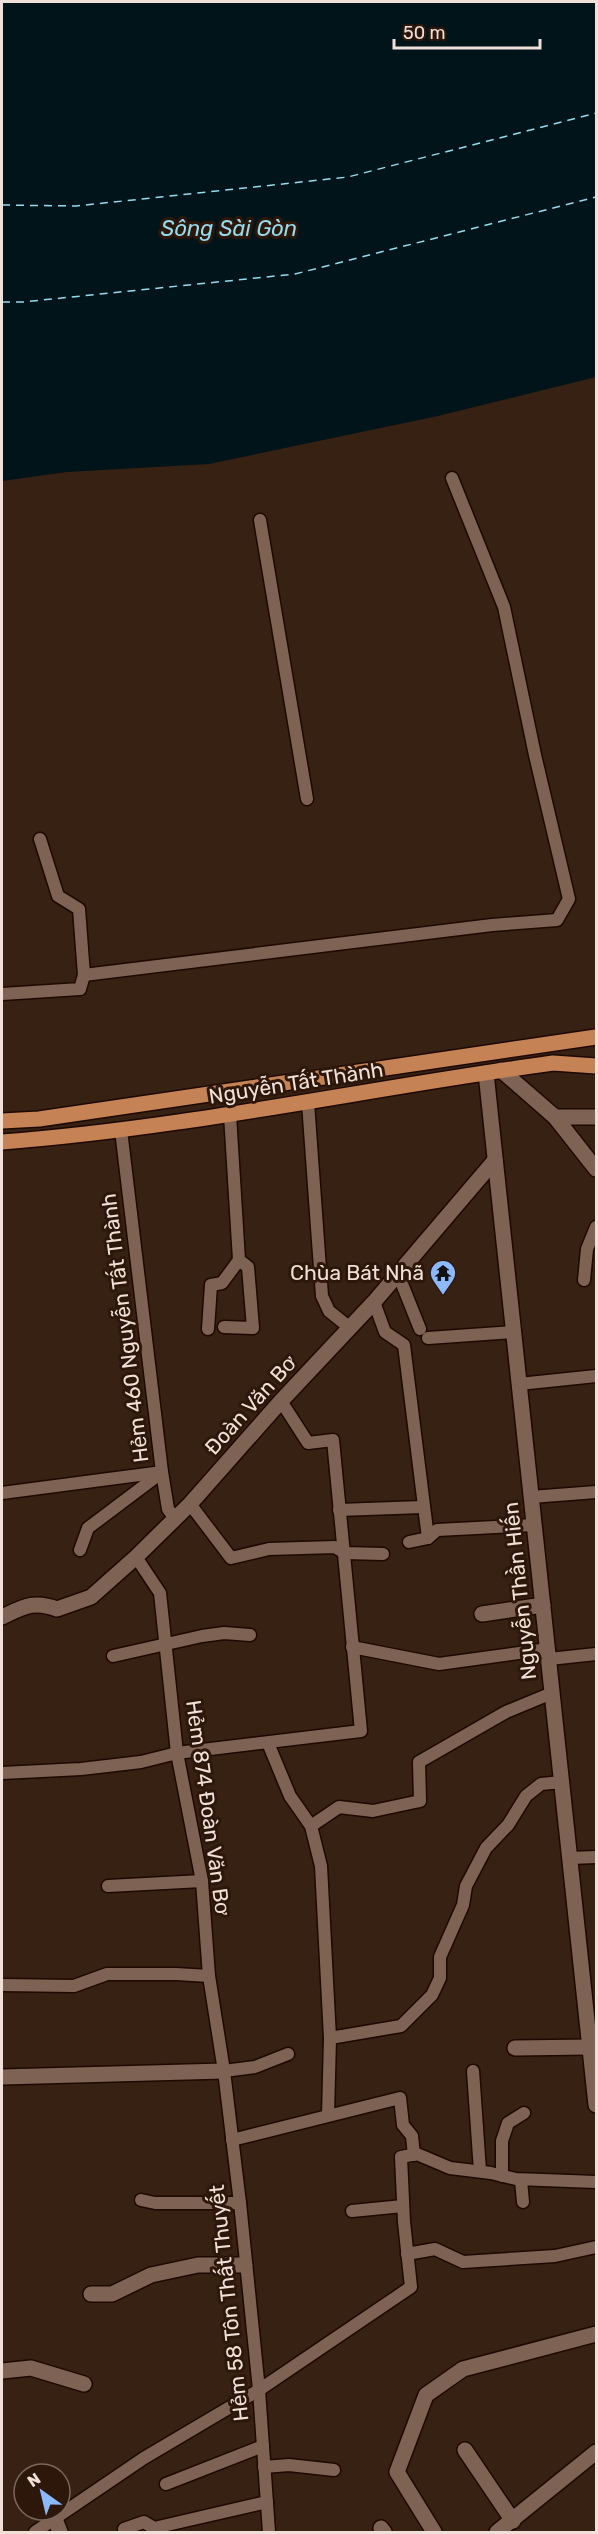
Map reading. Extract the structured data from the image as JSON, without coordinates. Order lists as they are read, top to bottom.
{
  "streets": {
    "main road": ["Nguyễn Tất Thành"],
    "street": ["Đoàn Văn Bơ", "Nguyễn Thần Hiến"],
    "lane": ["Hẻm 460 Nguyễn Tất Thành", "Hẻm 874 Đoàn Văn Bơ", "Hẻm 58 Tôn Thất Thuyết"]
  },
  "crossings": [
    ["Nguyễn Tất Thành", "Hẻm 460 Nguyễn Tất Thành"],
    ["Nguyễn Tất Thành", "Nguyễn Thần Hiến"],
    ["Hẻm 460 Nguyễn Tất Thành", "Đoàn Văn Bơ"],
    ["Đoàn Văn Bơ", "Nguyễn Thần Hiến"],
    ["Đoàn Văn Bơ", "Hẻm 874 Đoàn Văn Bơ"],
    ["Hẻm 874 Đoàn Văn Bơ", "Hẻm 58 Tôn Thất Thuyết"]
  ],
  "water": ["Sông Sài Gòn"],
  "places": {
    "temple": ["Chùa Bát Nhã"]
  },
  "scale_bar": "50 m",
  "north": "top left"
}
